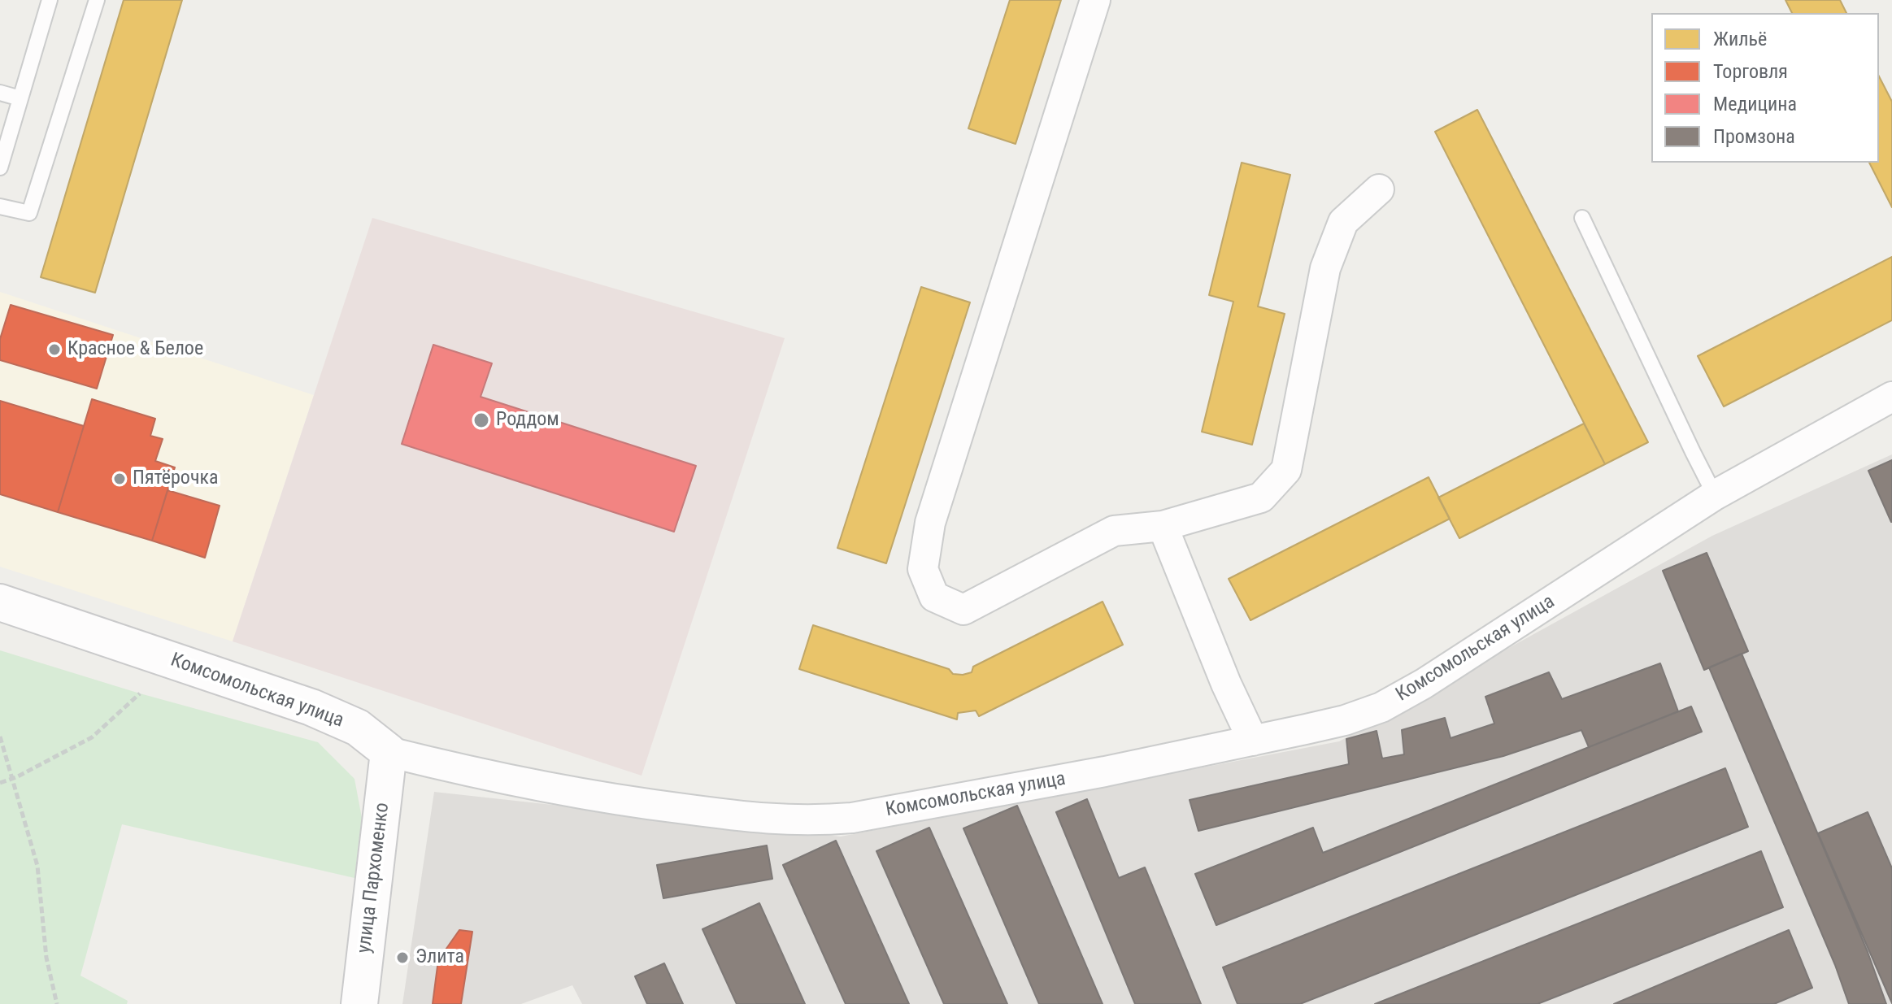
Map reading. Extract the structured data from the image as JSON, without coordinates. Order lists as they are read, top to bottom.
{
  "streets": {
    "street": ["Комсомольская улица", "улица Пархоменко"]
  },
  "crossings": [
    ["Комсомольская улица", "улица Пархоменко"]
  ],
  "places": [
    "Красное & Белое",
    "Роддом",
    "Пятёрочка",
    "Элита"
  ],
  "legend": [
    "Жильё",
    "Торговля",
    "Медицина",
    "Промзона"
  ]
}
